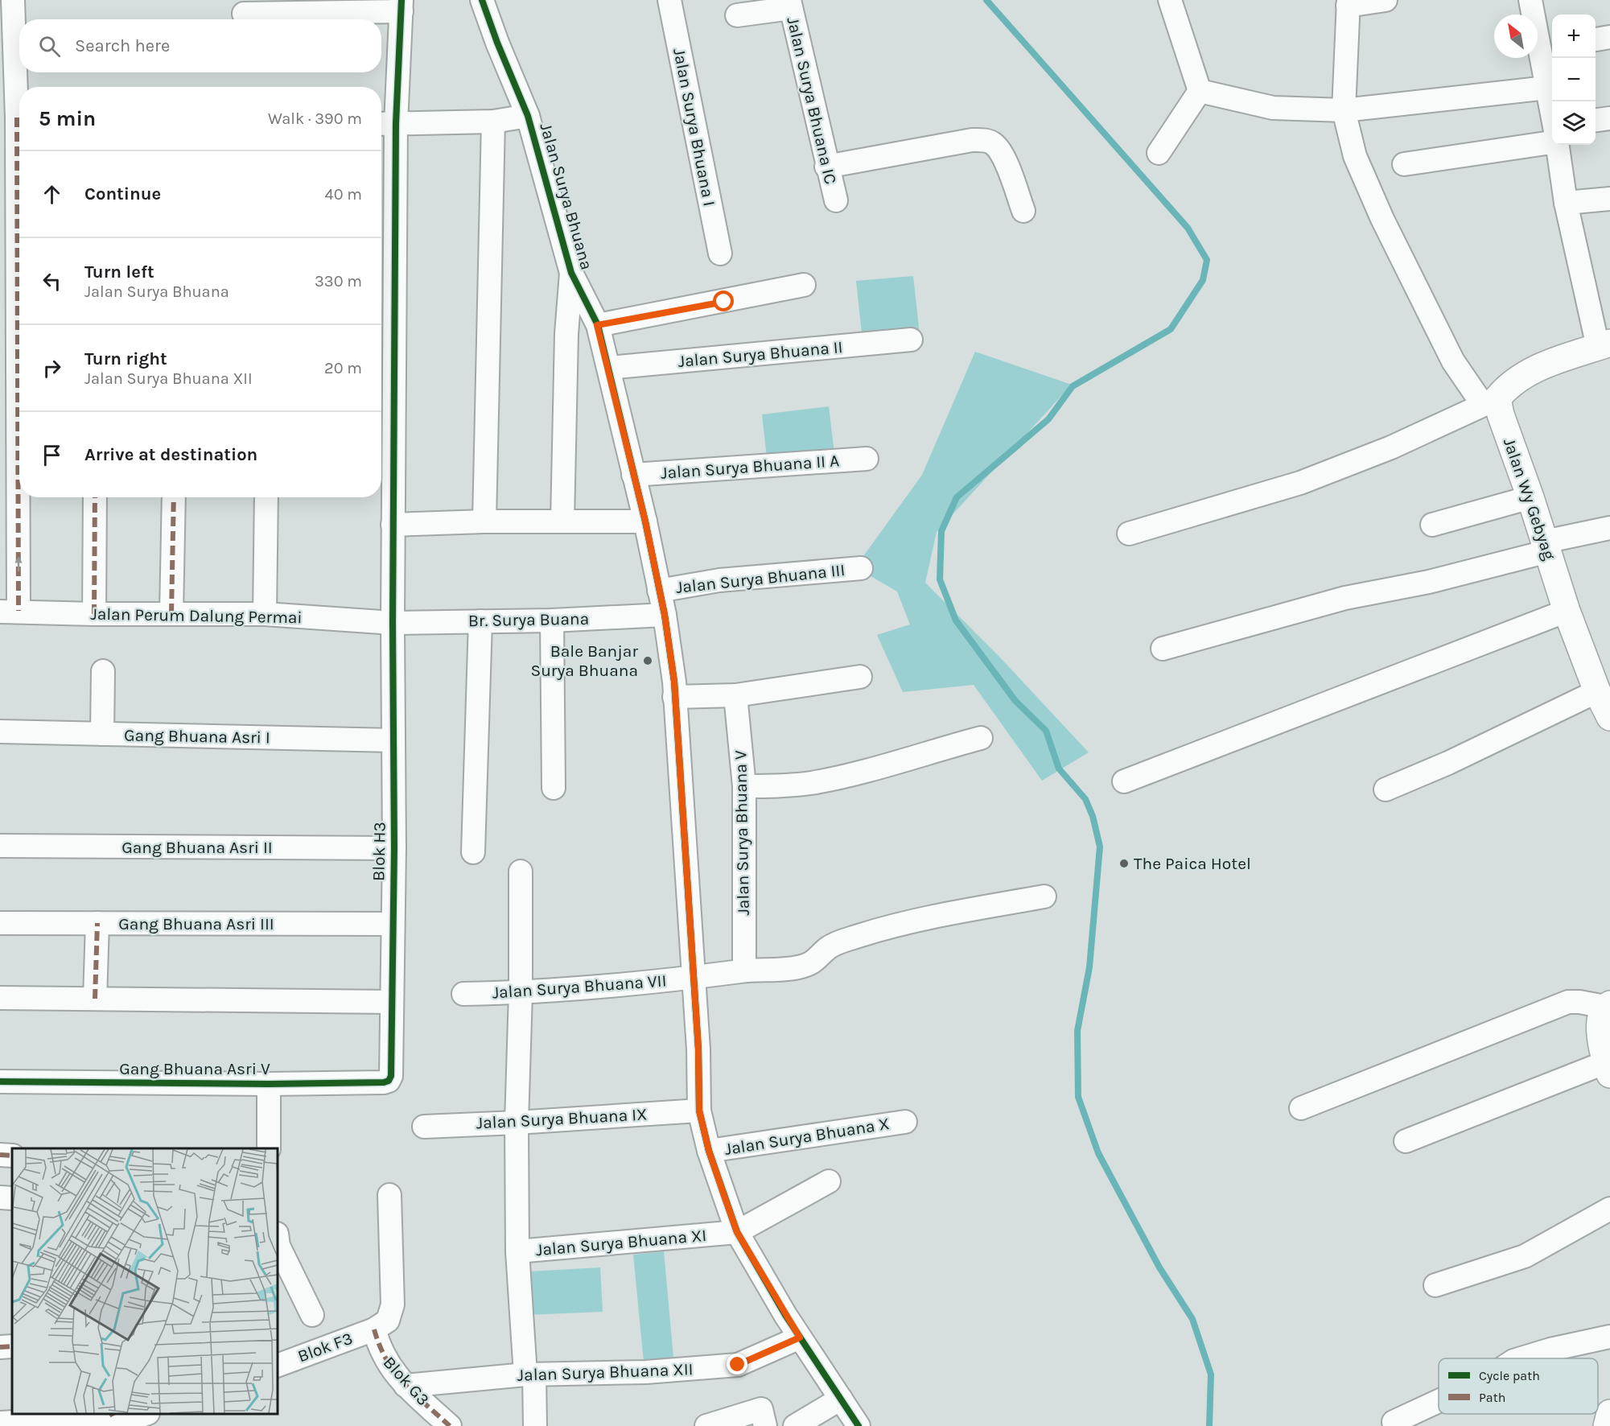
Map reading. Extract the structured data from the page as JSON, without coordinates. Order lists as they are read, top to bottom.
{
  "streets": {
    "street": [
      "Jalan Surya Bhuana IC",
      "Jalan Surya Bhuana I",
      "Jalan Surya Bhuana",
      "Jalan Surya Bhuana II",
      "Jalan Surya Bhuana II A",
      "Jalan Wy Gebyag",
      "Jalan Surya Bhuana III",
      "Jalan Perum Dalung Permai",
      "Br. Surya Buana",
      "Gang Bhuana Asri I",
      "Jalan Surya Bhuana V",
      "Gang Bhuana Asri II",
      "Blok H3",
      "Gang Bhuana Asri III",
      "Jalan Surya Bhuana VII",
      "Gang Bhuana Asri V",
      "Jalan Surya Bhuana IX",
      "Jalan Surya Bhuana X",
      "Jalan Surya Bhuana XI",
      "Blok F3",
      "Jalan Surya Bhuana XII",
      "Blok G3"
    ]
  },
  "crossings": [
    ["Jalan Surya Bhuana", "Jalan Surya Bhuana II"],
    ["Jalan Surya Bhuana", "Jalan Surya Bhuana II A"],
    ["Jalan Surya Bhuana", "Jalan Surya Bhuana III"],
    ["Jalan Surya Bhuana", "Br. Surya Buana"],
    ["Jalan Surya Bhuana", "Jalan Surya Bhuana VII"],
    ["Jalan Surya Bhuana", "Jalan Surya Bhuana IX"],
    ["Jalan Surya Bhuana", "Jalan Surya Bhuana X"],
    ["Jalan Surya Bhuana", "Jalan Surya Bhuana XI"],
    ["Jalan Surya Bhuana", "Jalan Surya Bhuana XII"],
    ["Jalan Perum Dalung Permai", "Br. Surya Buana"],
    ["Jalan Perum Dalung Permai", "Blok H3"],
    ["Br. Surya Buana", "Blok H3"],
    ["Gang Bhuana Asri I", "Blok H3"],
    ["Jalan Surya Bhuana V", "Jalan Surya Bhuana VII"],
    ["Gang Bhuana Asri II", "Blok H3"],
    ["Blok H3", "Gang Bhuana Asri III"],
    ["Blok H3", "Gang Bhuana Asri V"],
    ["Blok F3", "Blok G3"],
    ["Jalan Surya Bhuana XII", "Blok G3"]
  ],
  "places": ["Bale Banjar Surya Bhuana", "The Paica Hotel"],
  "legend": ["Cycle path", "Path"],
  "north": "top left",
  "page": {
    "map_buttons": ["+", "−"],
    "search": "Search here",
    "heading": ["5 min", "Walk · 390 m"],
    "list": [
      ["Continue", "40 m"],
      ["Turn left", "Jalan Surya Bhuana", "330 m"],
      ["Turn right", "Jalan Surya Bhuana XII", "20 m"],
      "Arrive at destination"
    ]
  }
}
